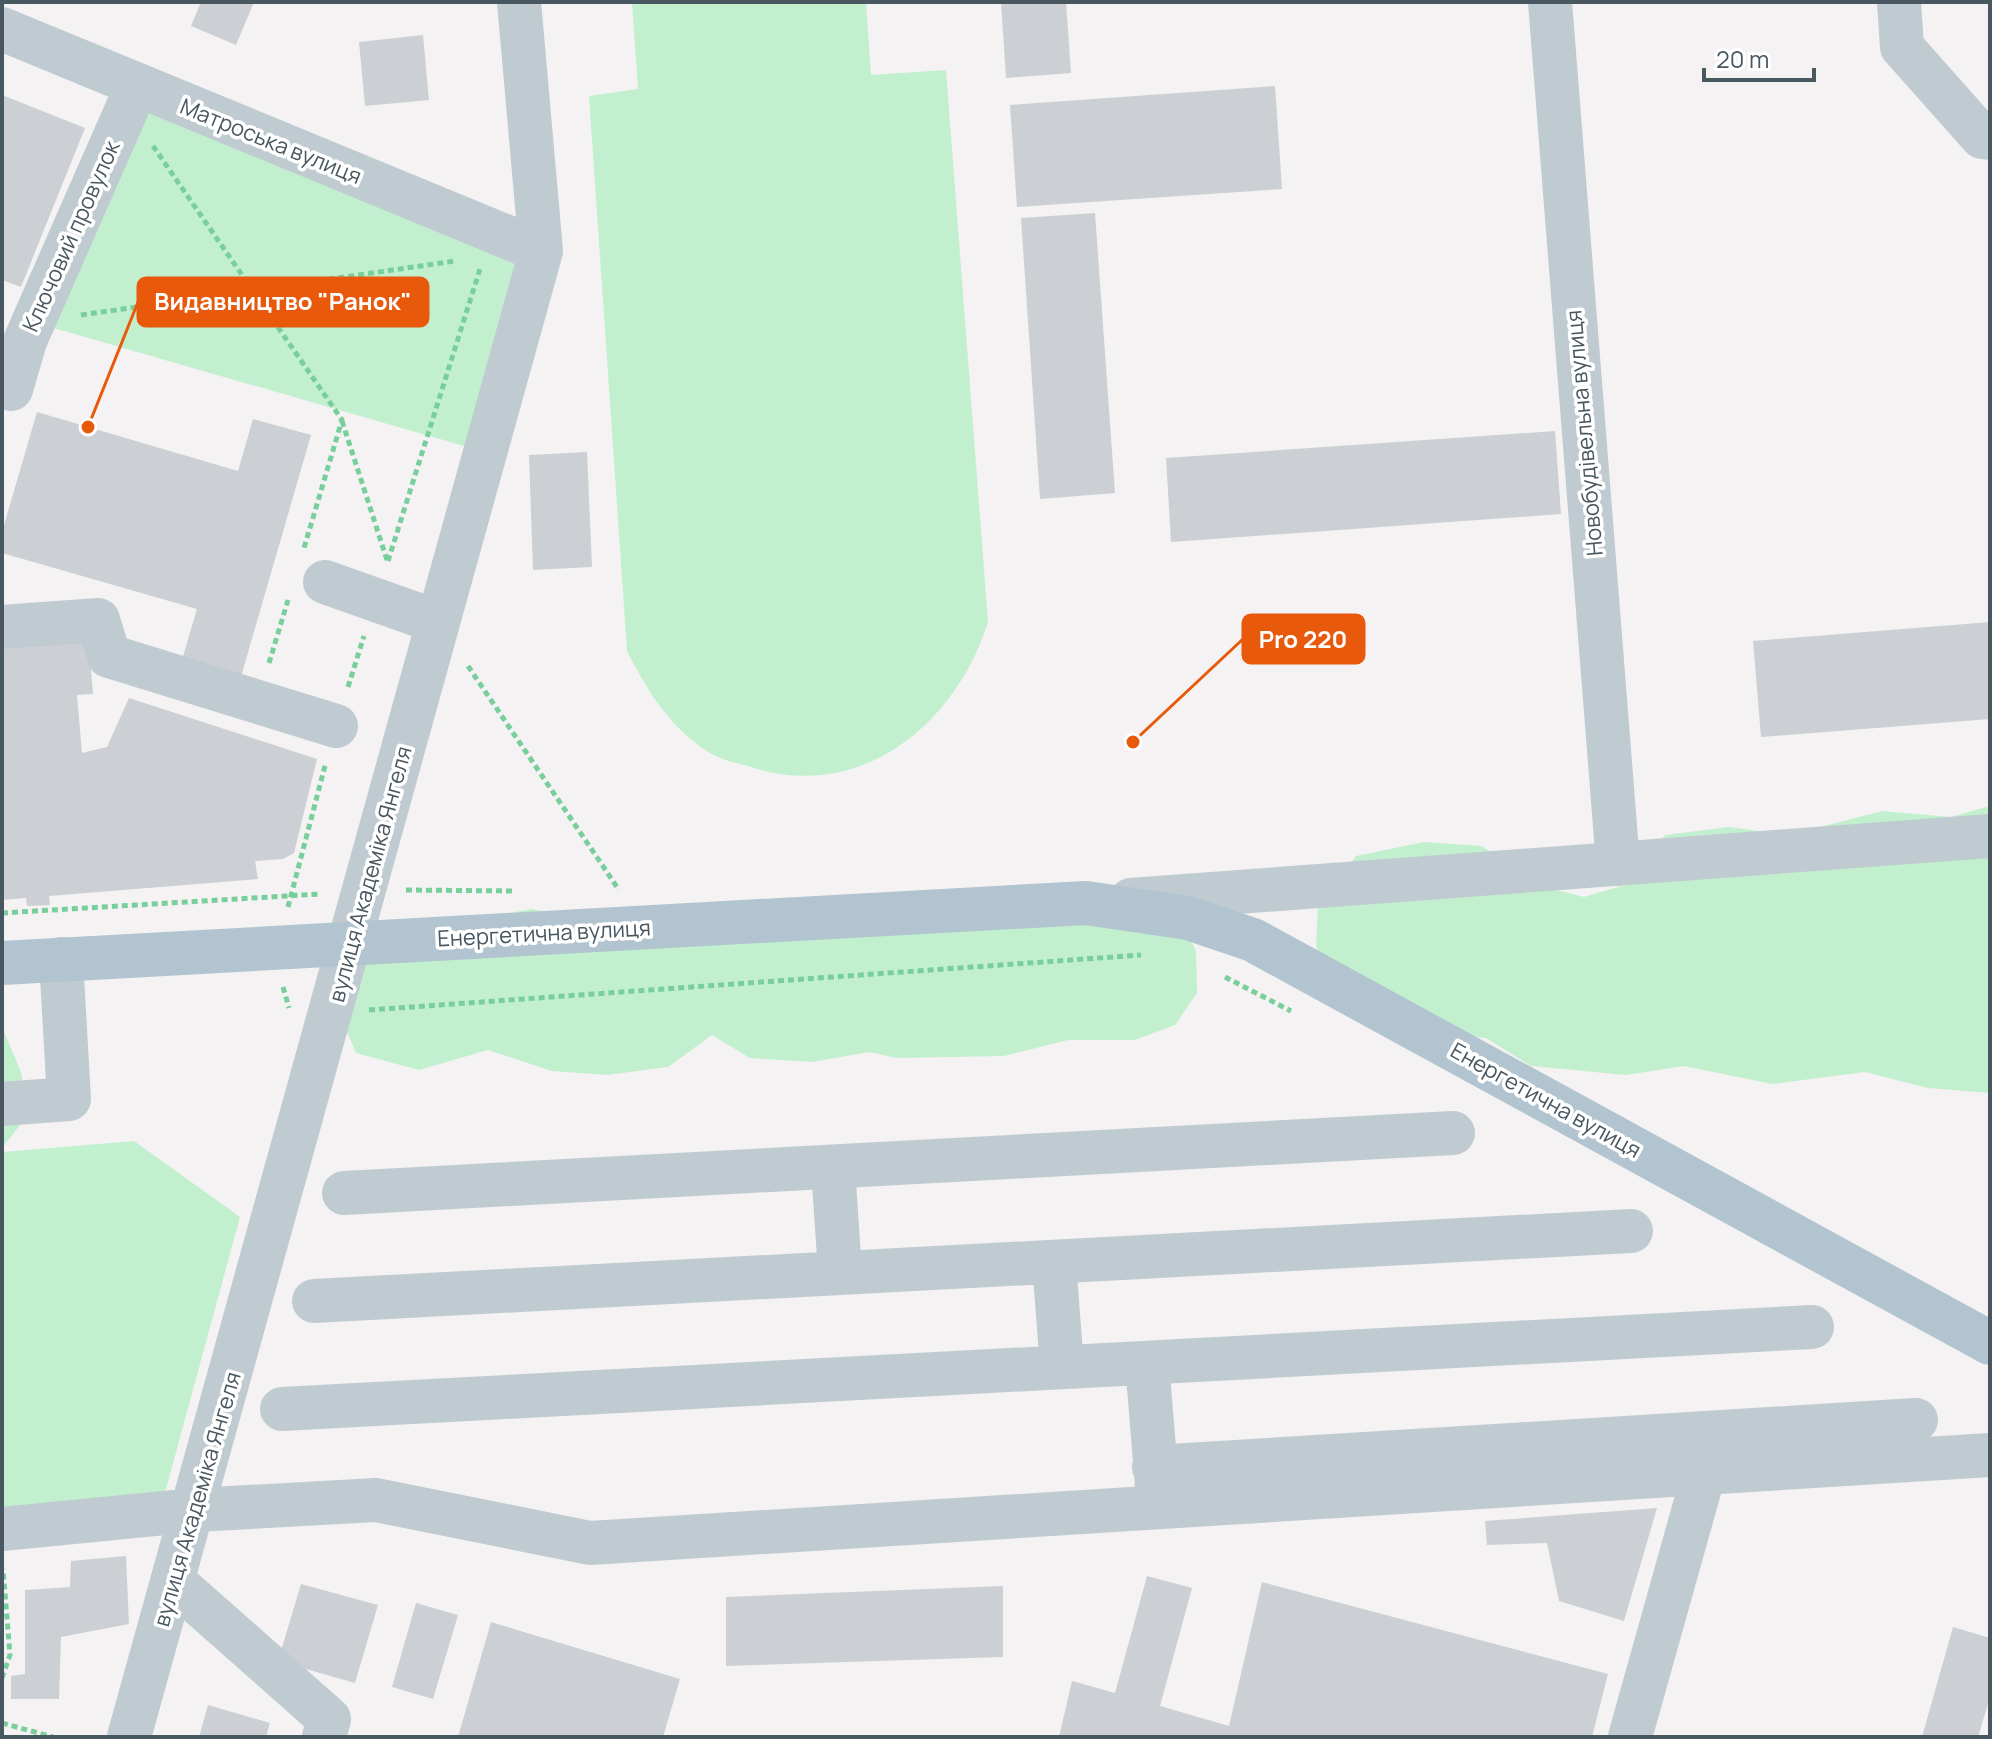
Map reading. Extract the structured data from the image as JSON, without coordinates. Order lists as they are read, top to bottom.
{
  "streets": {
    "main road": ["Енергетична вулиця"],
    "street": [
      "Матроська вулиця",
      "Ключовий провулок",
      "Новобудівельна вулиця",
      "вулиця Академіка Янгеля"
    ]
  },
  "crossings": [
    ["Матроська вулиця", "Ключовий провулок"],
    ["Матроська вулиця", "вулиця Академіка Янгеля"],
    ["Новобудівельна вулиця", "Енергетична вулиця"],
    ["вулиця Академіка Янгеля", "Енергетична вулиця"]
  ],
  "places": ["Видавництво \"Ранок\"", "Pro 220"],
  "scale_bar": "20 m"
}
